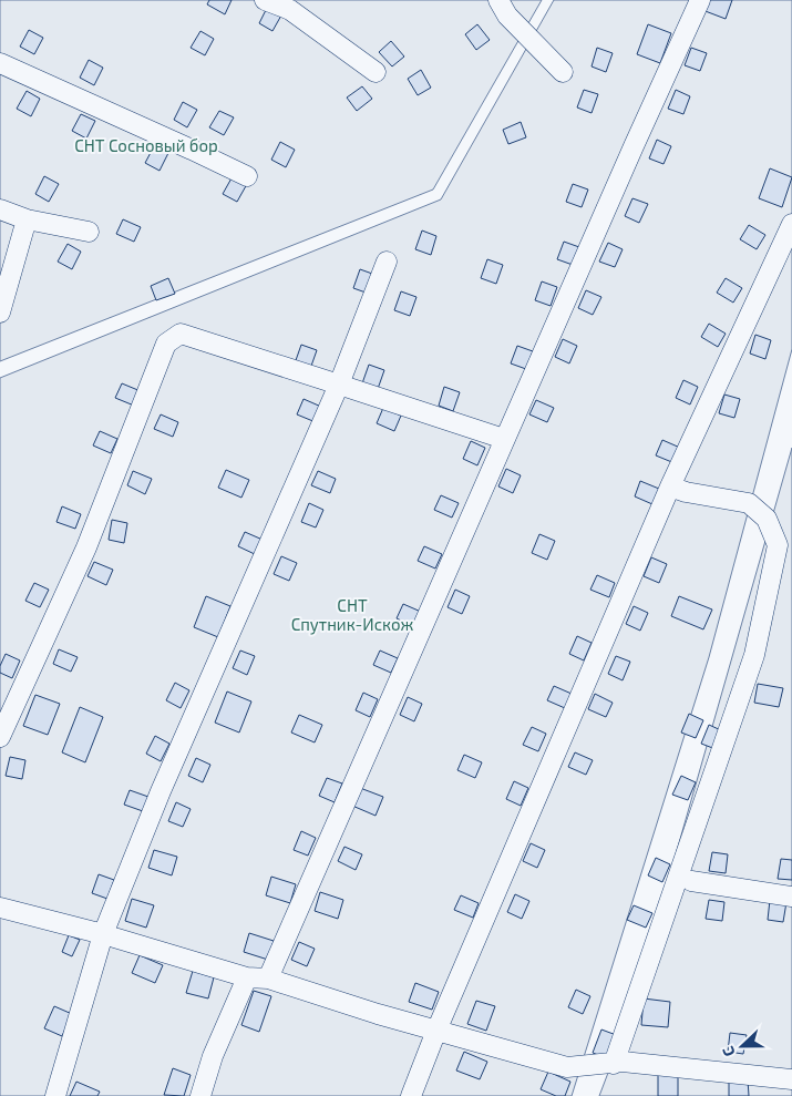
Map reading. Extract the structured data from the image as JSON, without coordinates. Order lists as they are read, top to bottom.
{
  "parks": ["СНТ Сосновый бор", "СНТ Спутник-Искож"],
  "north": "left"
}
